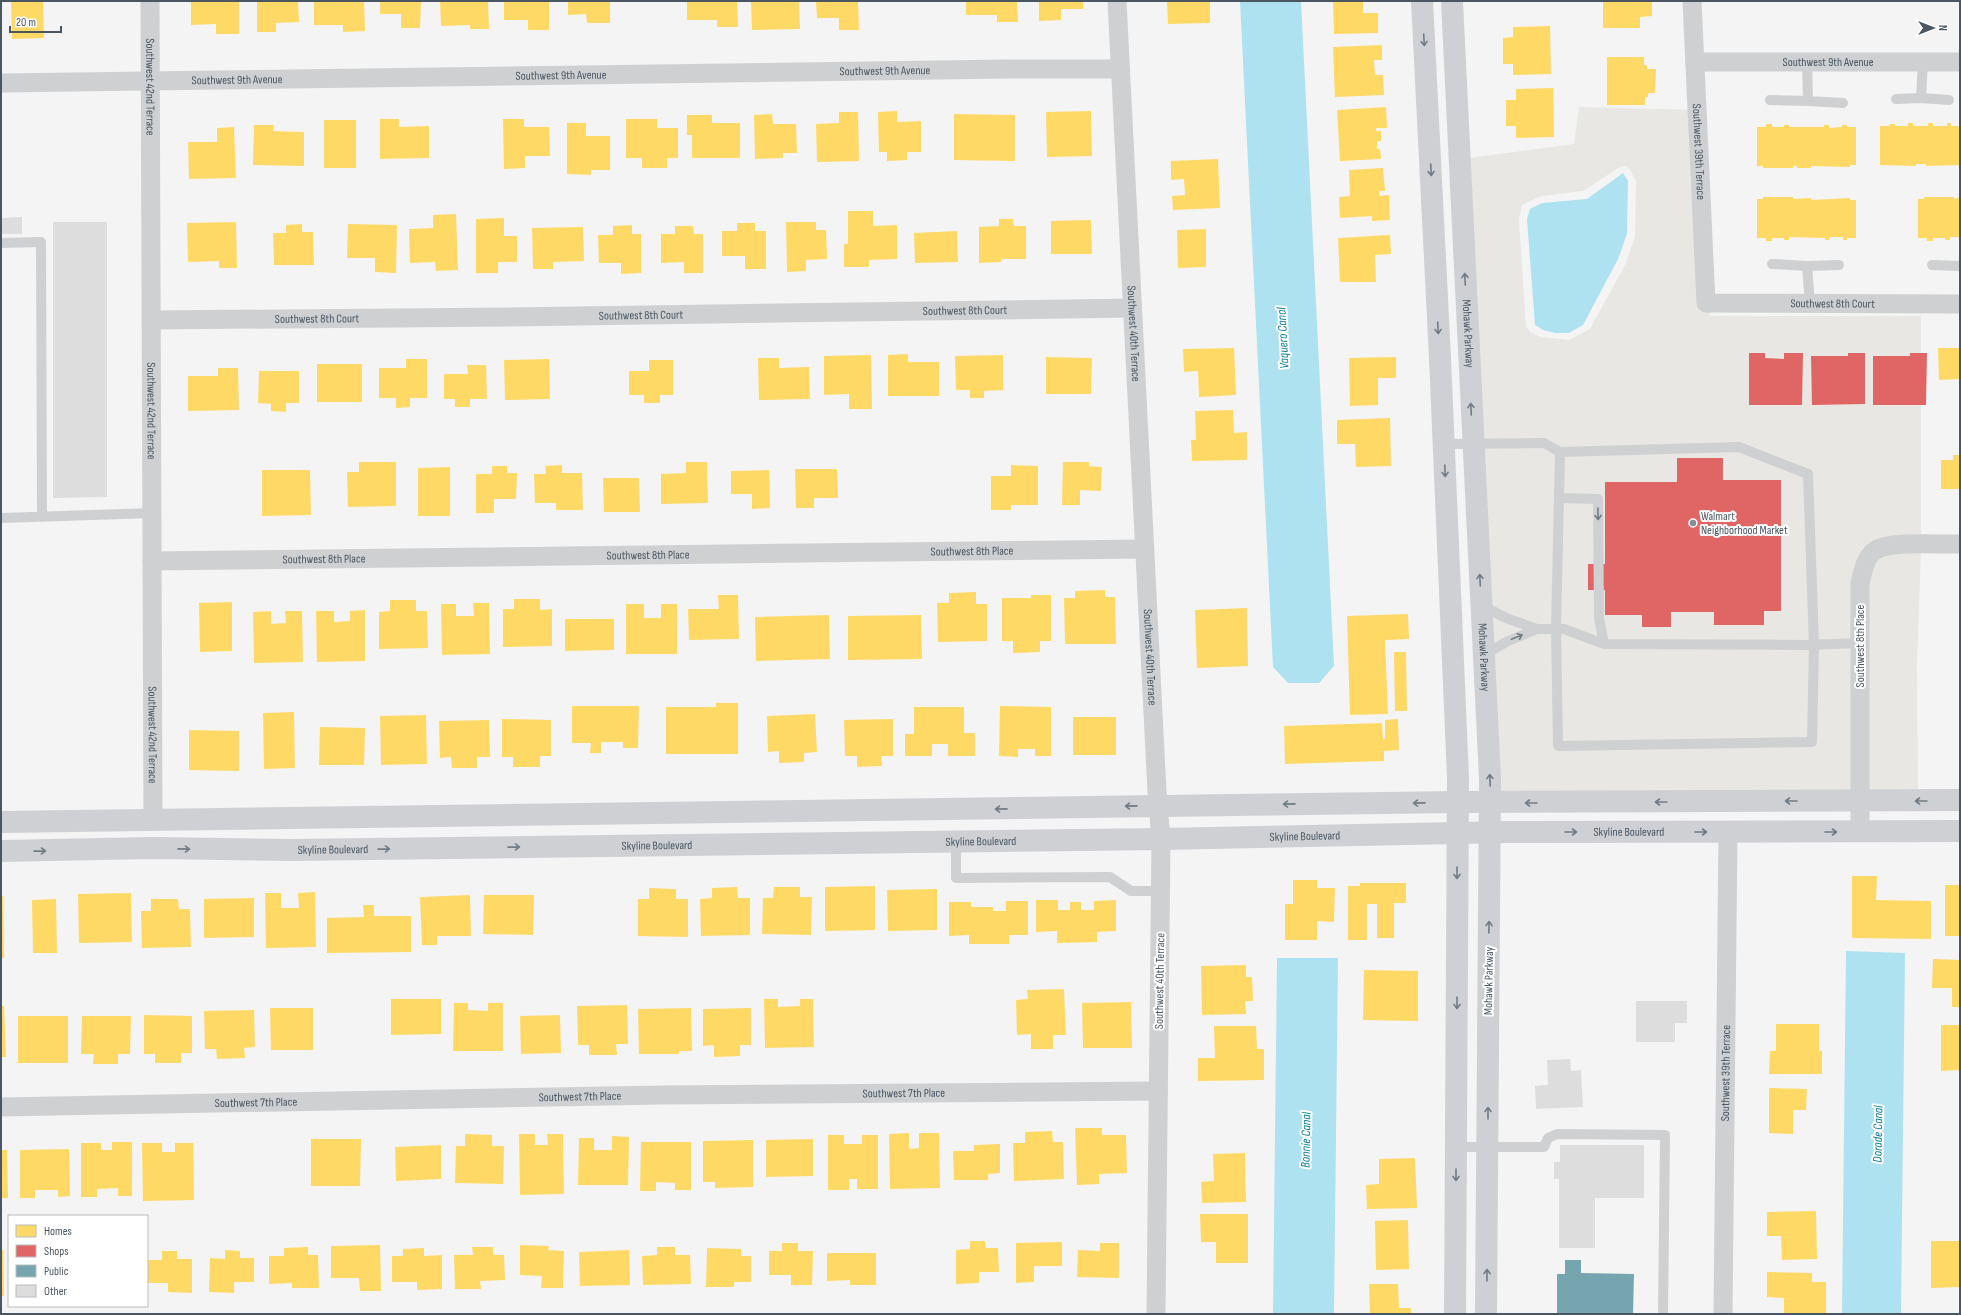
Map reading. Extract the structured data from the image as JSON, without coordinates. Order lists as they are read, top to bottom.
{
  "streets": {
    "street": [
      "Southwest 9th Avenue",
      "Southwest 42nd Terrace",
      "Southwest 39th Terrace",
      "Southwest 8th Court",
      "Southwest 40th Terrace",
      "Mohawk Parkway",
      "Southwest 8th Place",
      "Skyline Boulevard",
      "Southwest 7th Place"
    ]
  },
  "crossings": [
    ["Southwest 9th Avenue", "Southwest 42nd Terrace"],
    ["Southwest 9th Avenue", "Southwest 39th Terrace"],
    ["Southwest 9th Avenue", "Southwest 40th Terrace"],
    ["Southwest 42nd Terrace", "Southwest 8th Court"],
    ["Southwest 42nd Terrace", "Southwest 8th Place"],
    ["Southwest 39th Terrace", "Southwest 8th Court"],
    ["Southwest 39th Terrace", "Skyline Boulevard"],
    ["Southwest 8th Court", "Southwest 40th Terrace"],
    ["Southwest 40th Terrace", "Southwest 8th Place"],
    ["Southwest 40th Terrace", "Skyline Boulevard"],
    ["Southwest 40th Terrace", "Southwest 7th Place"],
    ["Mohawk Parkway", "Skyline Boulevard"],
    ["Southwest 8th Place", "Skyline Boulevard"]
  ],
  "water": ["Vaquero Canal", "Dorade Canal", "Bonnie Canal"],
  "places": ["Walmart Neighborhood Market"],
  "legend": [
    "Homes",
    "Shops",
    "Public",
    "Other"
  ],
  "scale_bar": "20 m",
  "north": "right"
}
